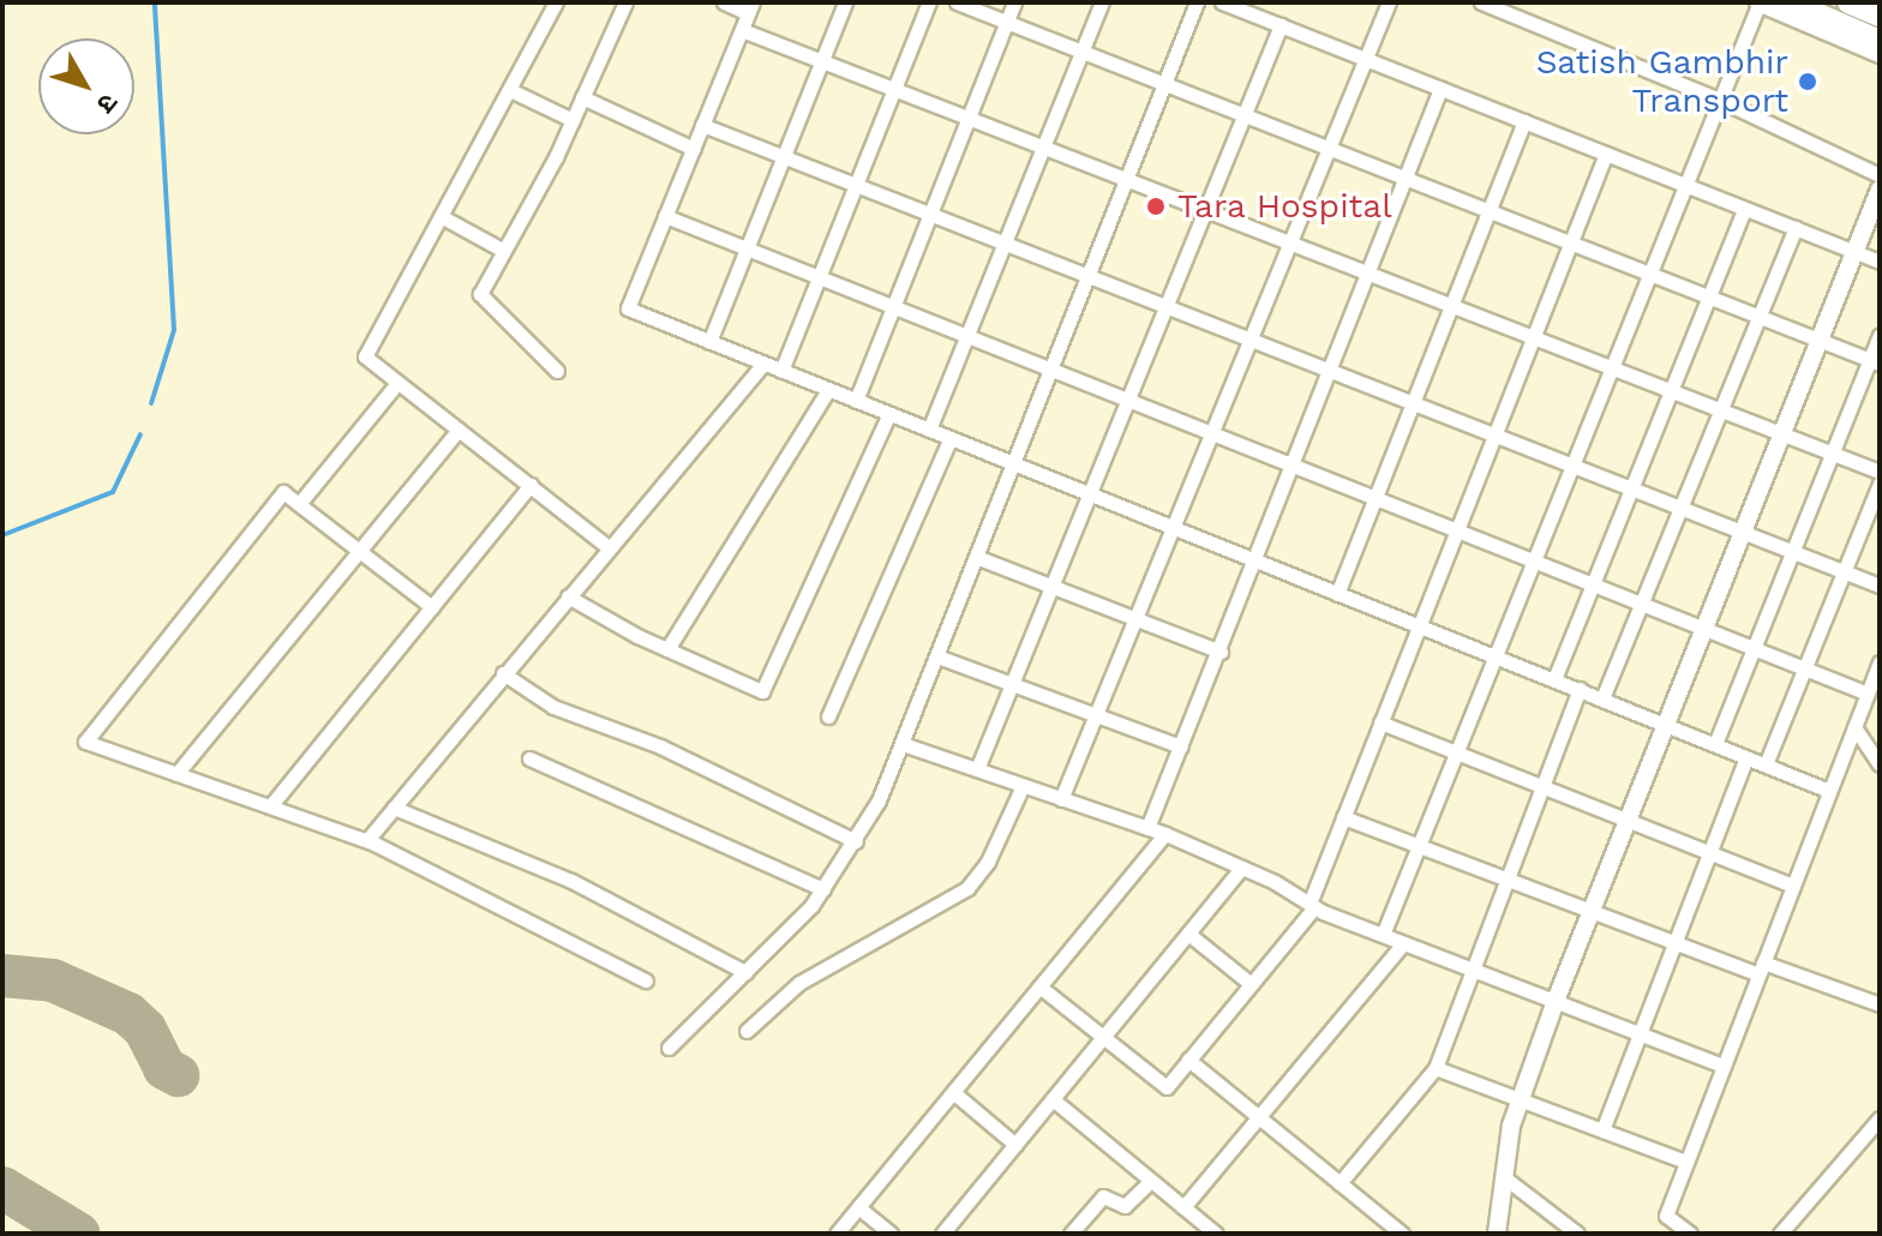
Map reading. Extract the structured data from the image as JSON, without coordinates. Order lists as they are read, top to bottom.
{
  "places": ["Satish Gambhir Transport", "Tara Hospital"],
  "north": "bottom right"
}
